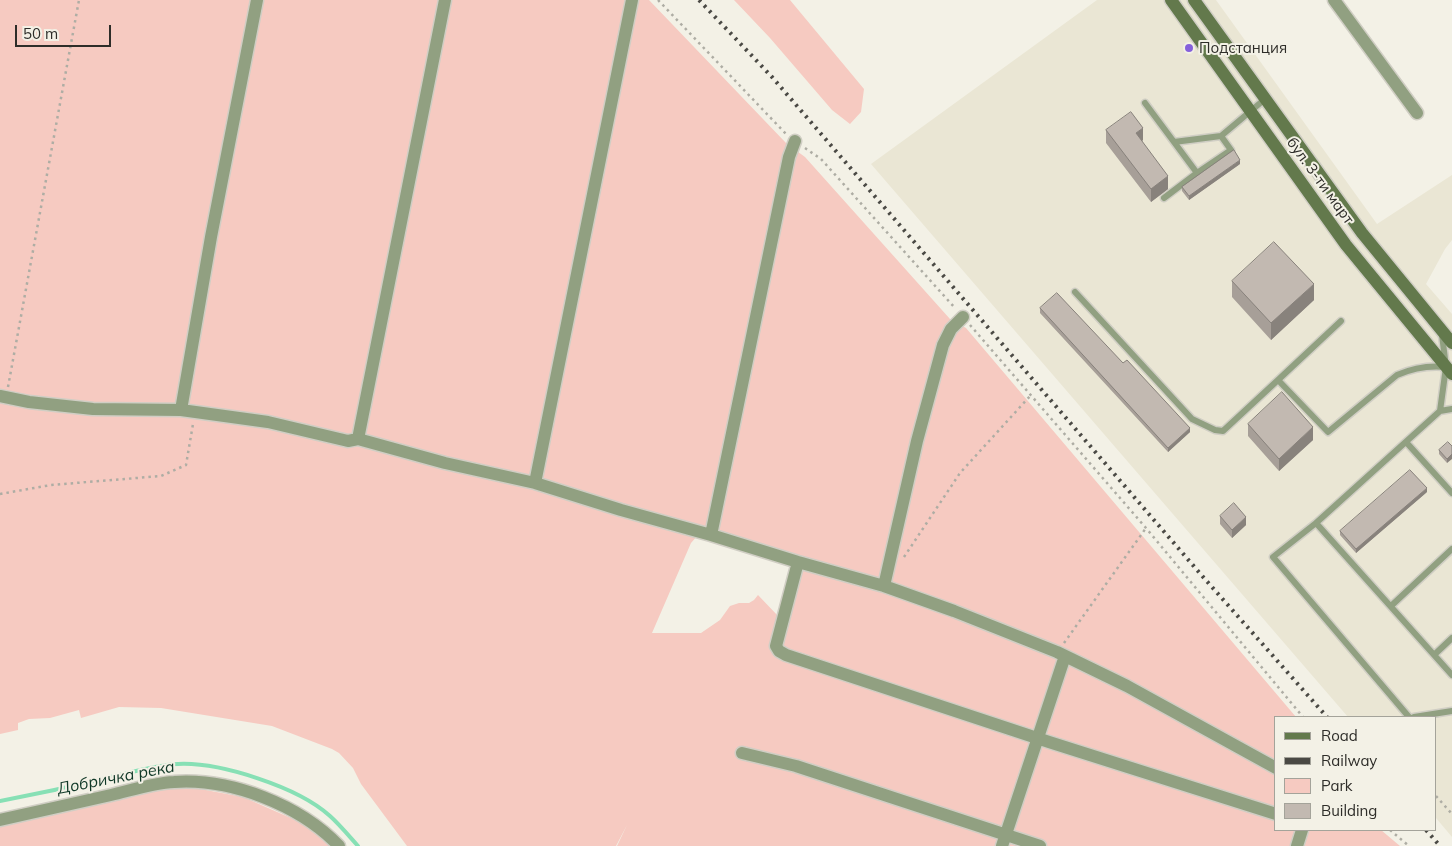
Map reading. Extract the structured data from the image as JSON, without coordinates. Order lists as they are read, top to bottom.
{
  "streets": {
    "main road": ["бул. 3-ти март"]
  },
  "water": ["Добричка река"],
  "places": ["Подстанция"],
  "legend": [
    "Road",
    "Railway",
    "Park",
    "Building"
  ],
  "scale_bar": "50 m"
}
